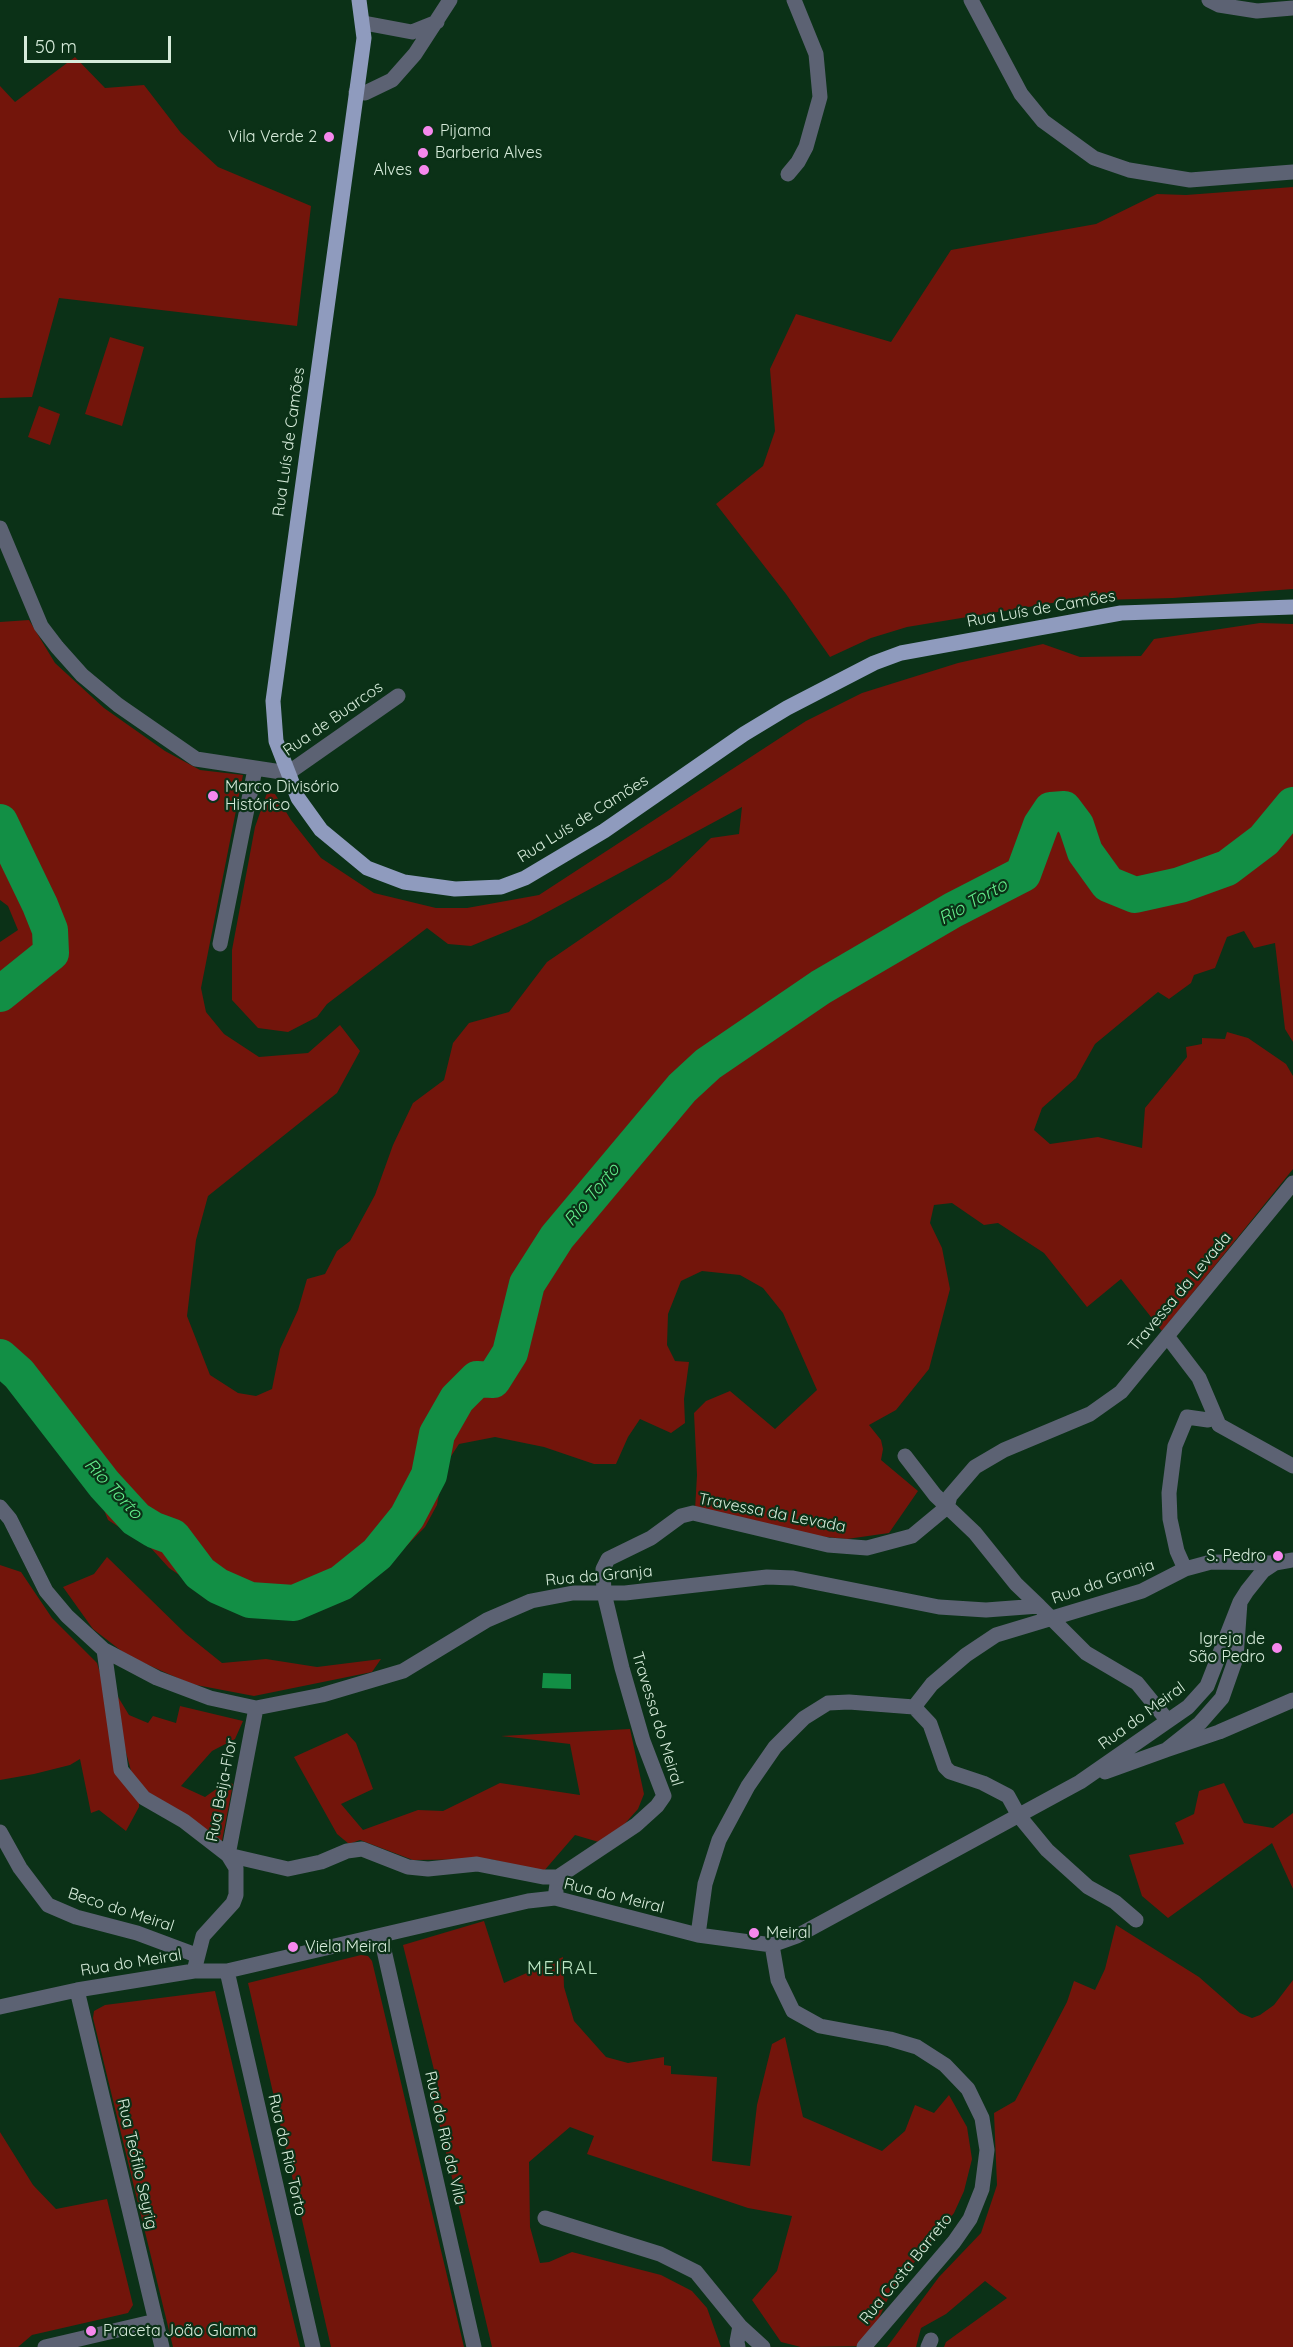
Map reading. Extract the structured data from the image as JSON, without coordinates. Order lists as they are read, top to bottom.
{
  "streets": {
    "main road": ["Rua Luís de Camões"],
    "street": [
      "Rua de Buarcos",
      "Travessa da Levada",
      "Rua da Granja",
      "Rua do Meiral",
      "Travessa do Meiral",
      "Rua Beija-Flor",
      "Beco do Meiral",
      "Rua do Rio da Vila",
      "Rua do Rio Torto",
      "Rua Teófilo Seyrig",
      "Rua Costa Barreto"
    ]
  },
  "crossings": [
    ["Rua Luís de Camões", "Rua de Buarcos"],
    ["Travessa da Levada", "Rua da Granja"],
    ["Travessa da Levada", "Travessa do Meiral"],
    ["Rua da Granja", "Rua do Meiral"],
    ["Rua da Granja", "Travessa do Meiral"],
    ["Rua da Granja", "Rua Beija-Flor"],
    ["Rua do Meiral", "Rua Beija-Flor"],
    ["Rua do Meiral", "Rua do Rio da Vila"],
    ["Rua do Meiral", "Rua do Rio Torto"],
    ["Rua do Meiral", "Rua Teófilo Seyrig"],
    ["Rua do Meiral", "Rua Costa Barreto"],
    ["Rua Beija-Flor", "Beco do Meiral"]
  ],
  "districts": ["MEIRAL"],
  "water": ["Rio Torto"],
  "places": [
    "Pijama",
    "Vila Verde 2",
    "Barberia Alves",
    "Alves",
    "Marco Divisório Histórico",
    "S. Pedro",
    "Igreja de São Pedro",
    "Meiral",
    "Viela Meiral",
    "Praceta João Glama"
  ],
  "scale_bar": "50 m"
}
